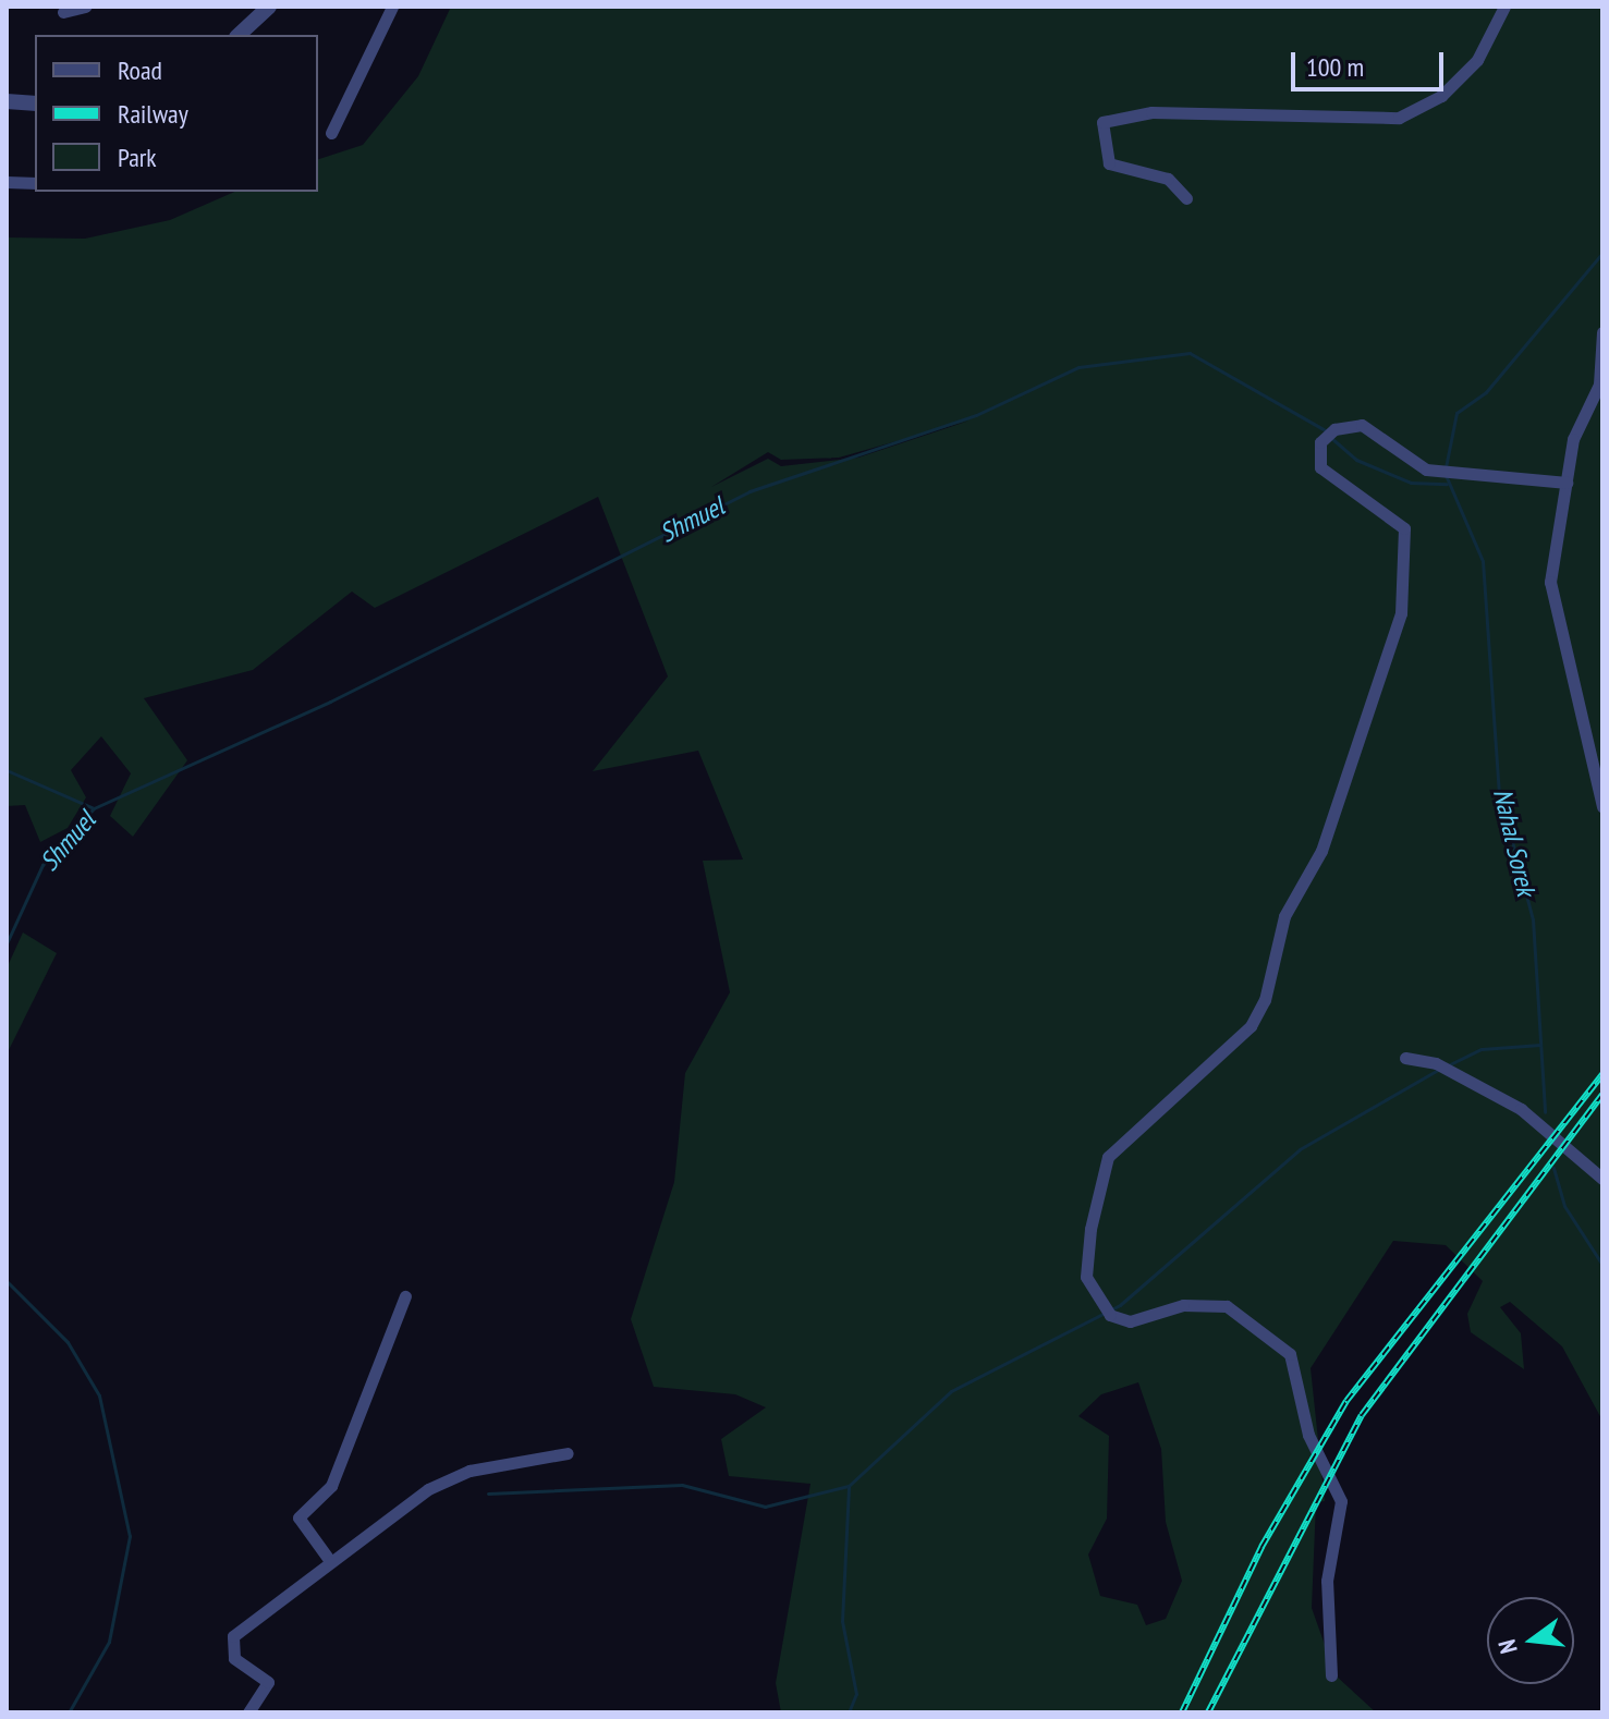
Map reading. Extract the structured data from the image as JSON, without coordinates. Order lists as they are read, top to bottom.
{
  "water": ["Shmuel", "Nahal Sorek"],
  "legend": ["Road", "Railway", "Park"],
  "scale_bar": "100 m",
  "north": "left"
}
